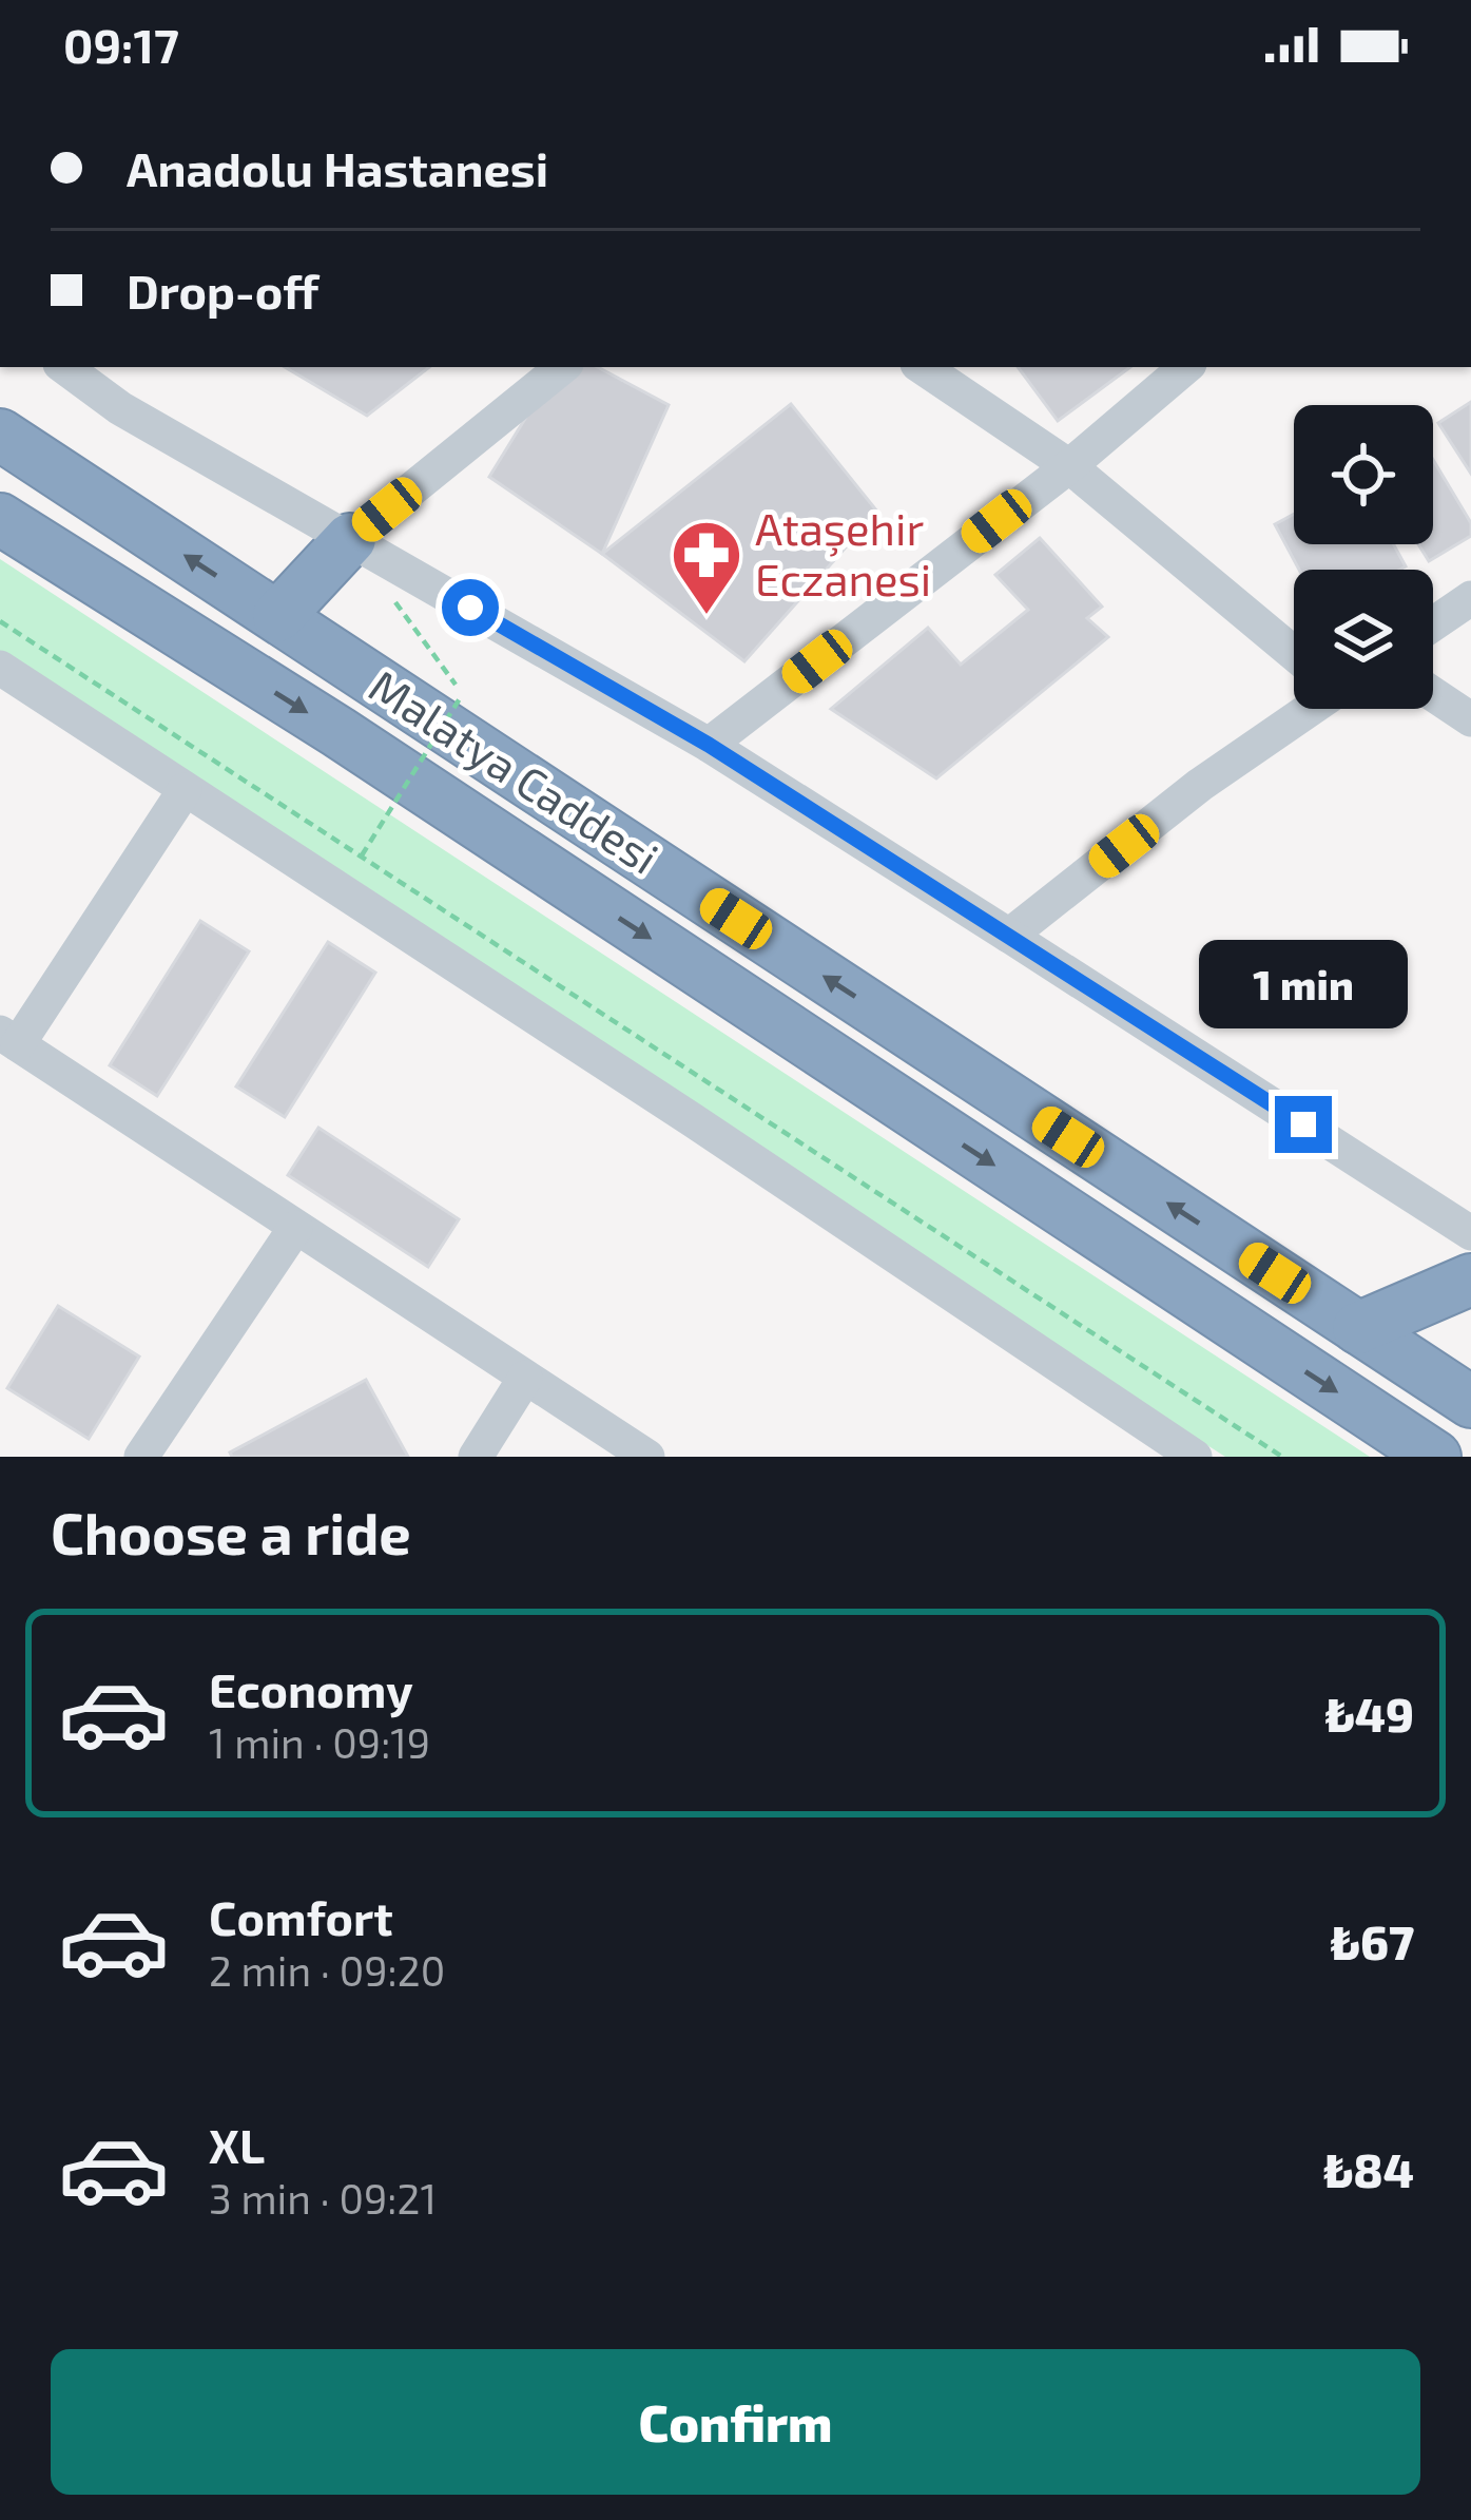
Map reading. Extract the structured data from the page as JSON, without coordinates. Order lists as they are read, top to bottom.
{
  "streets": {
    "highway": ["Malatya Caddesi"]
  },
  "places": {
    "pharmacy": ["Ataşehir Eczanesi"]
  },
  "page": {
    "status": "09:17",
    "banner": ["Anadolu Hastanesi", "Drop-off"],
    "bubble": "1 min",
    "heading": "Choose a ride",
    "list": [
      {
        "name": "Economy",
        "note": "1 min · 09:19",
        "value": "₺49"
      },
      {
        "name": "Comfort",
        "note": "2 min · 09:20",
        "value": "₺67"
      },
      {
        "name": "XL",
        "note": "3 min · 09:21",
        "value": "₺84"
      }
    ],
    "buttons": "Confirm"
  }
}
